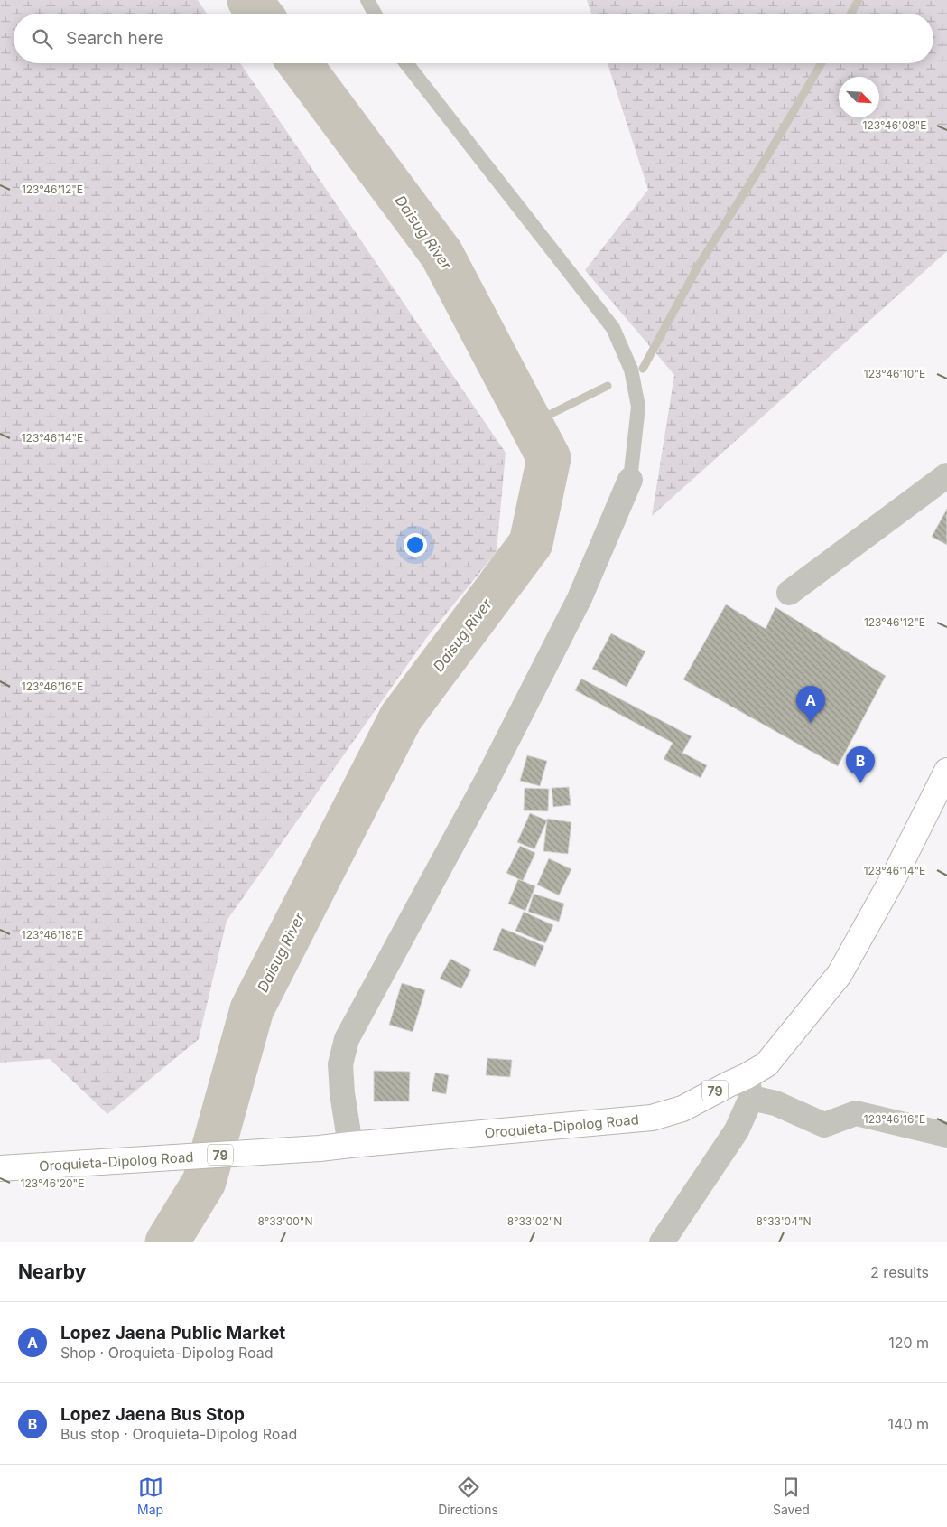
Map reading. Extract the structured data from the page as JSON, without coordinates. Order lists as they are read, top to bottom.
{
  "streets": {
    "highway": ["79", "Oroquieta-Dipolog Road"]
  },
  "water": ["Daisug River"],
  "north": "bottom right",
  "page": {
    "search": "Search here",
    "pins": ["A", "B"],
    "heading": ["Nearby", "2 results"],
    "list": [
      {
        "mark": "A",
        "name": "Lopez Jaena Public Market",
        "note": "Shop · Oroquieta-Dipolog Road",
        "value": "120 m"
      },
      {
        "mark": "B",
        "name": "Lopez Jaena Bus Stop",
        "note": "Bus stop · Oroquieta-Dipolog Road",
        "value": "140 m"
      }
    ],
    "nav": ["Map", "Directions", "Saved"]
  },
  "coordinates": [
    "123°46'08\"E",
    "123°46'12\"E",
    "123°46'10\"E",
    "123°46'14\"E",
    "123°46'16\"E",
    "123°46'18\"E",
    "123°46'20\"E",
    "8°33'00\"N",
    "8°33'02\"N",
    "8°33'04\"N"
  ]
}
